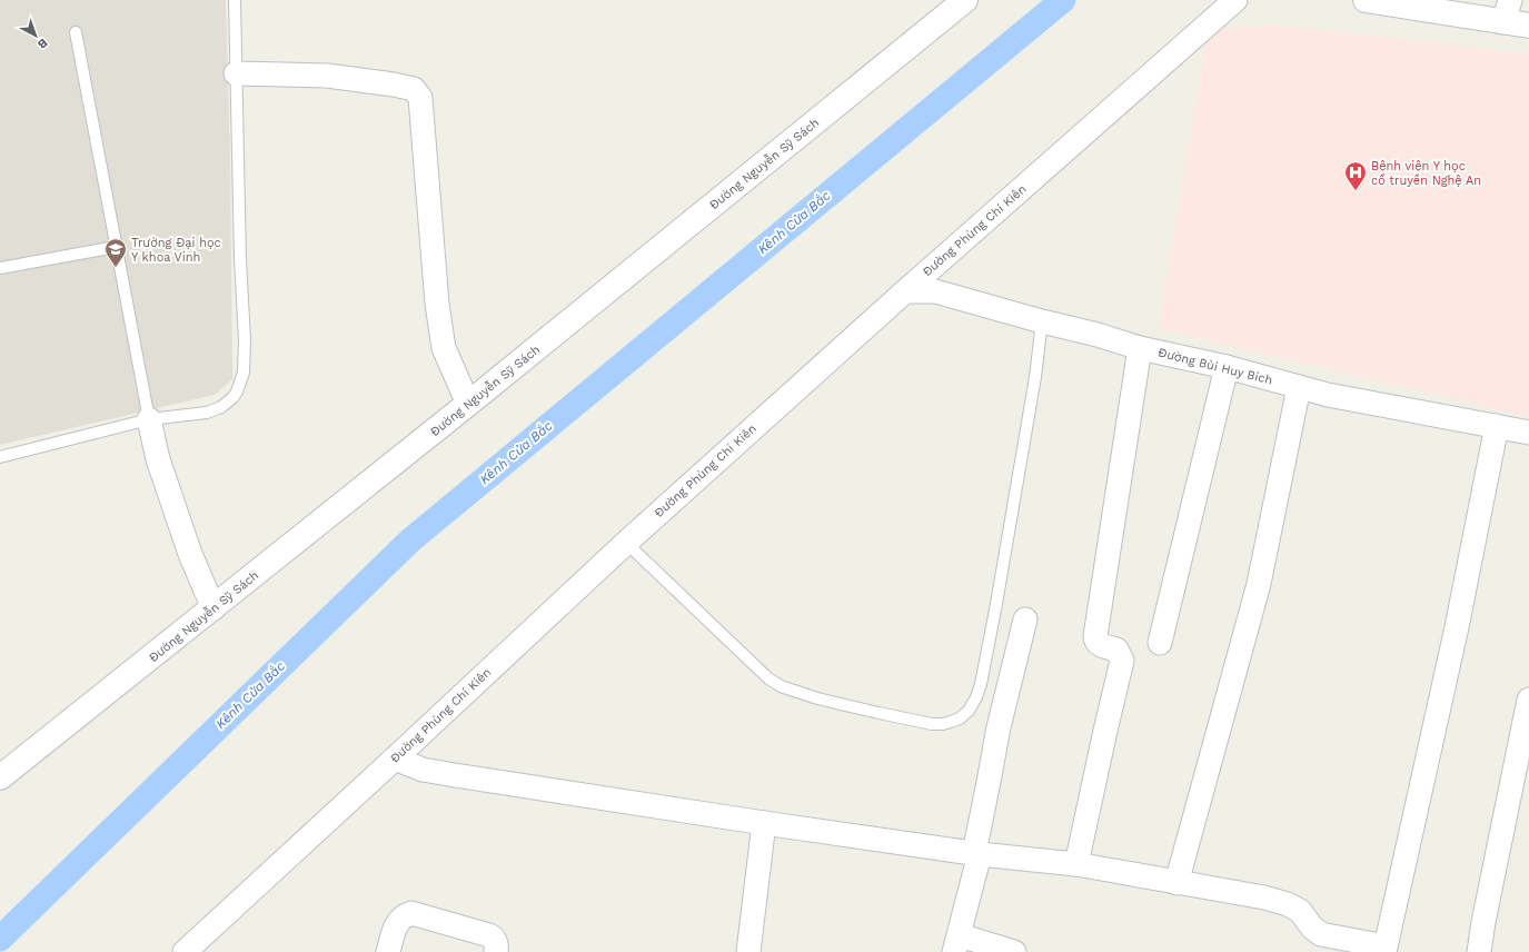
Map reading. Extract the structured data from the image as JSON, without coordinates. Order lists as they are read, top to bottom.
{
  "streets": {
    "main road": ["Đường Nguyễn Sỹ Sách"],
    "street": ["Đường Phùng Chí Kiên", "Đường Bùi Huy Bích"]
  },
  "crossings": [
    ["Đường Phùng Chí Kiên", "Đường Bùi Huy Bích"]
  ],
  "water": ["Kênh Cửa Bắc"],
  "places": {
    "hospital": ["Bệnh viện Y học cổ truyền Nghệ An"],
    "school or university": ["Trường Đại học Y khoa Vinh"]
  },
  "north": "bottom right"
}
